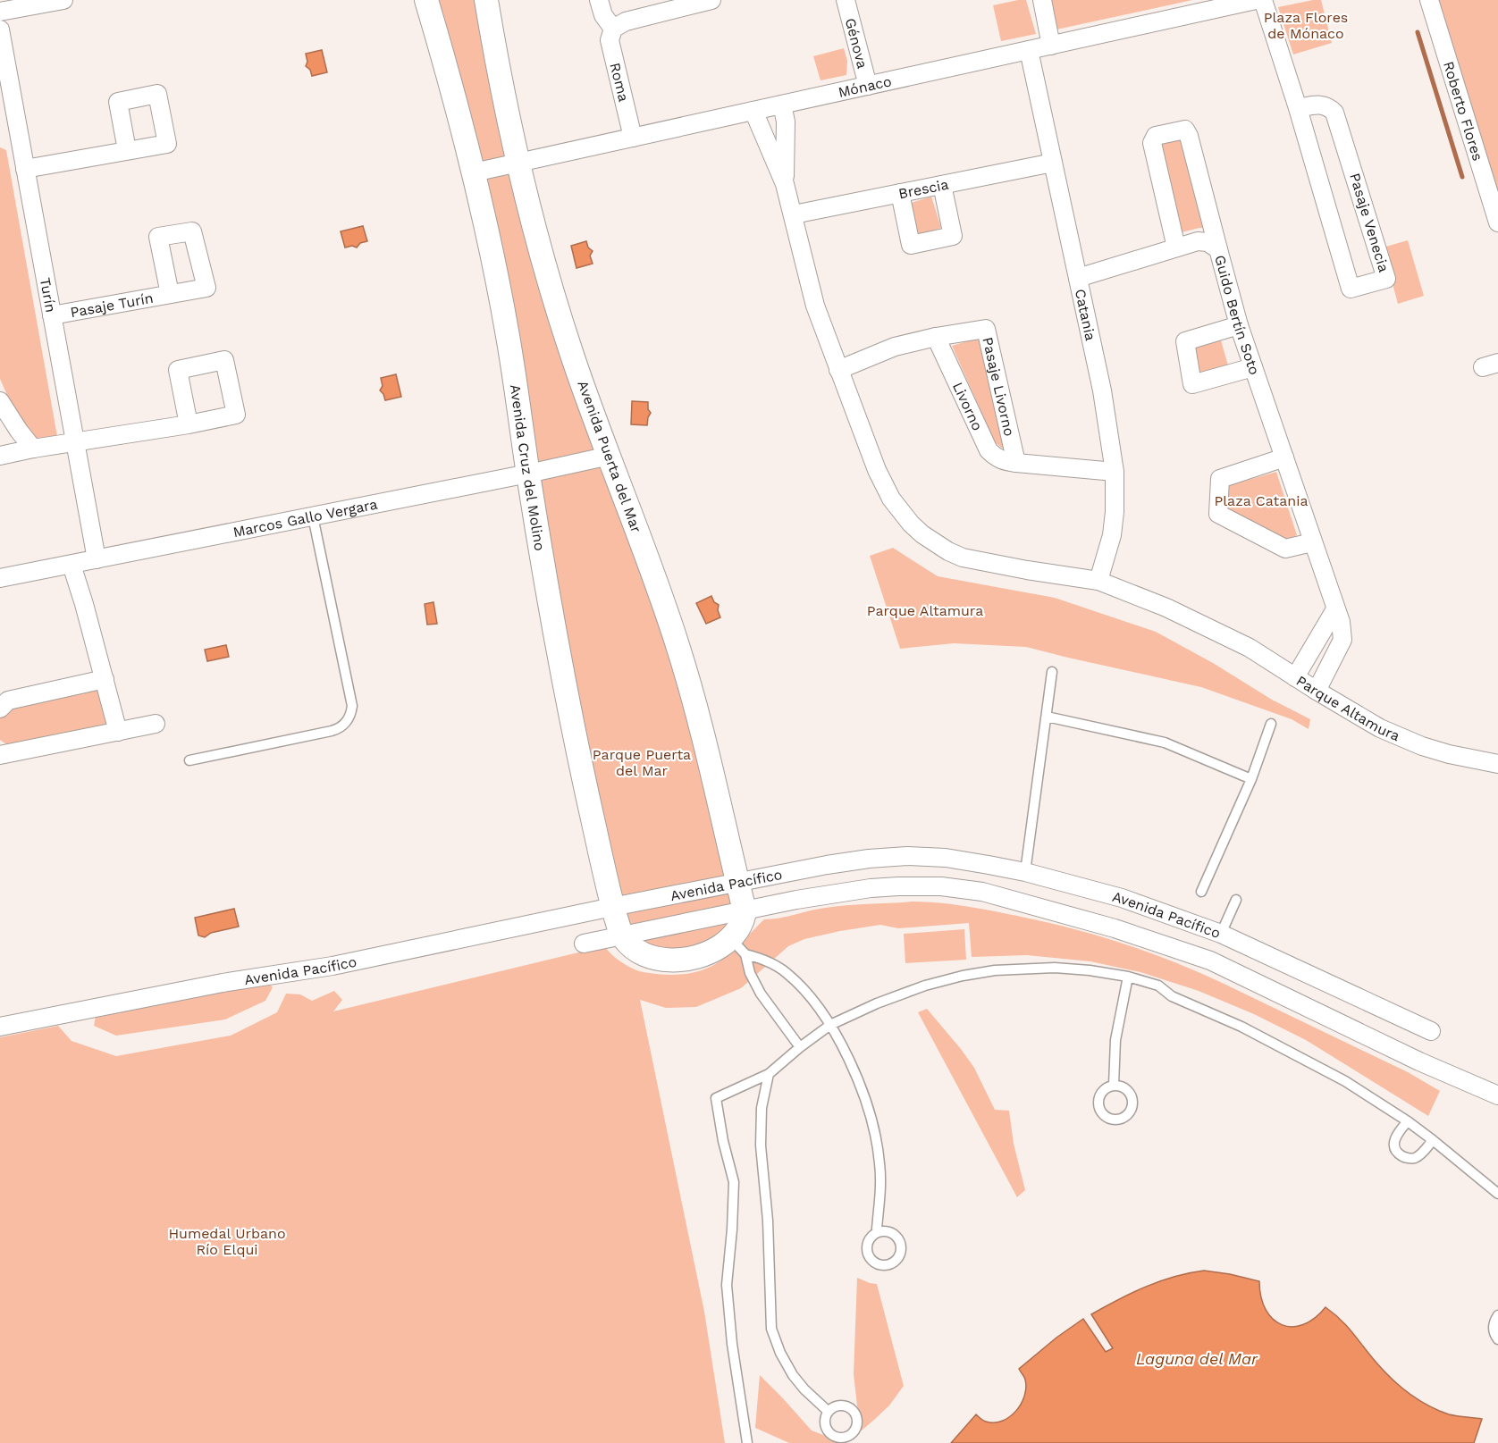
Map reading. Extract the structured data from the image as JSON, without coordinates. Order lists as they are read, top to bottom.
{
  "streets": {
    "street": [
      "Génova",
      "Roma",
      "Mónaco",
      "Roberto Flores",
      "Brescia",
      "Pasaje Venecia",
      "Turín",
      "Pasaje Turín",
      "Catania",
      "Guido Bertín Soto",
      "Pasaje Livorno",
      "Livorno",
      "Avenida Puerta del Mar",
      "Avenida Cruz del Molino",
      "Marcos Gallo Vergara",
      "Parque Altamura",
      "Avenida Pacífico"
    ]
  },
  "crossings": [
    ["Génova", "Mónaco"],
    ["Roma", "Mónaco"],
    ["Mónaco", "Catania"],
    ["Mónaco", "Avenida Puerta del Mar"],
    ["Mónaco", "Avenida Cruz del Molino"],
    ["Mónaco", "Parque Altamura"],
    ["Brescia", "Catania"],
    ["Brescia", "Parque Altamura"],
    ["Turín", "Pasaje Turín"],
    ["Turín", "Marcos Gallo Vergara"],
    ["Catania", "Guido Bertín Soto"],
    ["Catania", "Livorno"],
    ["Catania", "Parque Altamura"],
    ["Guido Bertín Soto", "Parque Altamura"],
    ["Pasaje Livorno", "Livorno"],
    ["Avenida Puerta del Mar", "Marcos Gallo Vergara"],
    ["Avenida Puerta del Mar", "Avenida Pacífico"],
    ["Avenida Cruz del Molino", "Marcos Gallo Vergara"],
    ["Avenida Cruz del Molino", "Avenida Pacífico"]
  ],
  "water": ["Laguna del Mar"],
  "parks": [
    "Plaza Flores de Mónaco",
    "Plaza Catania",
    "Parque Altamura",
    "Parque Puerta del Mar",
    "Humedal Urbano Río Elqui"
  ]
}
